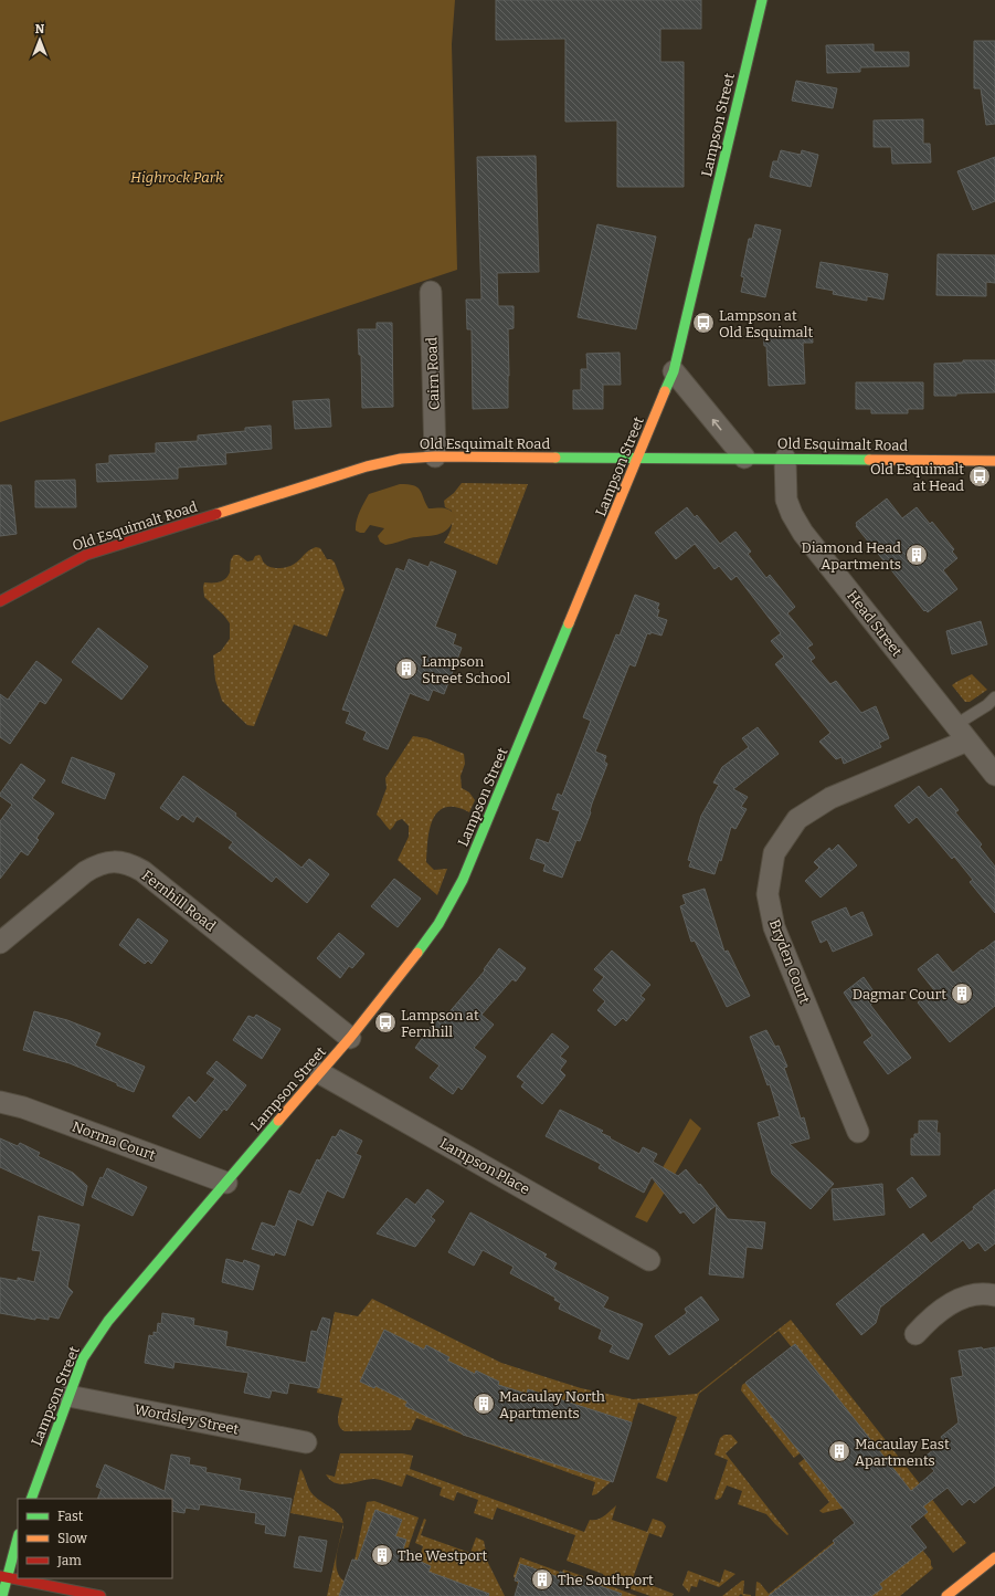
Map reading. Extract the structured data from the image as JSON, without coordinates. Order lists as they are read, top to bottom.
{
  "streets": {
    "main road": ["Lampson Street", "Old Esquimalt Road"],
    "street": [
      "Cairn Road",
      "Head Street",
      "Fernhill Road",
      "Bryden Court",
      "Norma Court",
      "Lampson Place",
      "Wordsley Street"
    ]
  },
  "crossings": [
    ["Lampson Street", "Old Esquimalt Road"],
    ["Lampson Street", "Fernhill Road"],
    ["Lampson Street", "Norma Court"],
    ["Lampson Street", "Lampson Place"],
    ["Lampson Street", "Wordsley Street"],
    ["Cairn Road", "Old Esquimalt Road"],
    ["Old Esquimalt Road", "Head Street"],
    ["Head Street", "Bryden Court"]
  ],
  "parks": ["Highrock Park"],
  "places": {
    "bus stop": ["Lampson at Old Esquimalt", "Old Esquimalt at Head", "Lampson at Fernhill"],
    "building": [
      "Diamond Head Apartments",
      "Lampson Street School",
      "Dagmar Court",
      "Macaulay North Apartments",
      "Macaulay East Apartments",
      "The Westport",
      "The Southport"
    ]
  },
  "legend": ["Fast", "Slow", "Jam"],
  "north": "top"
}
